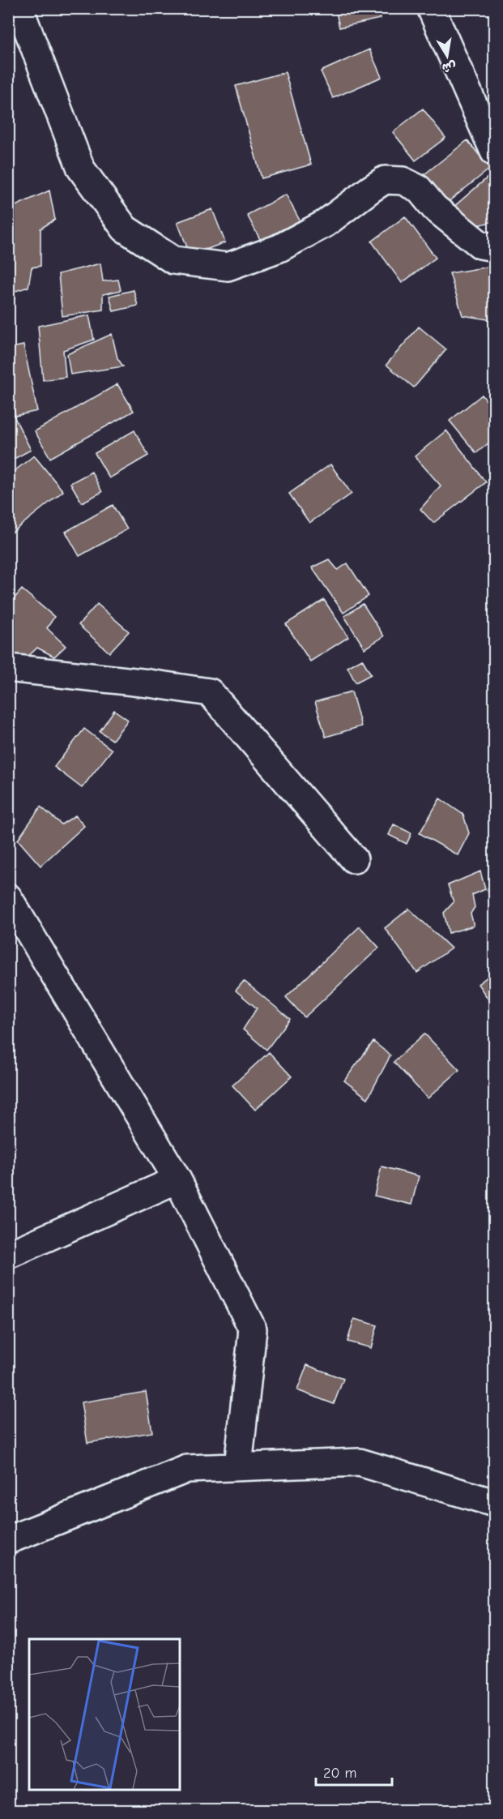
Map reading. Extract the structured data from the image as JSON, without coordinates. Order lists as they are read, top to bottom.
{
  "scale_bar": "20 m",
  "north": "bottom"
}
